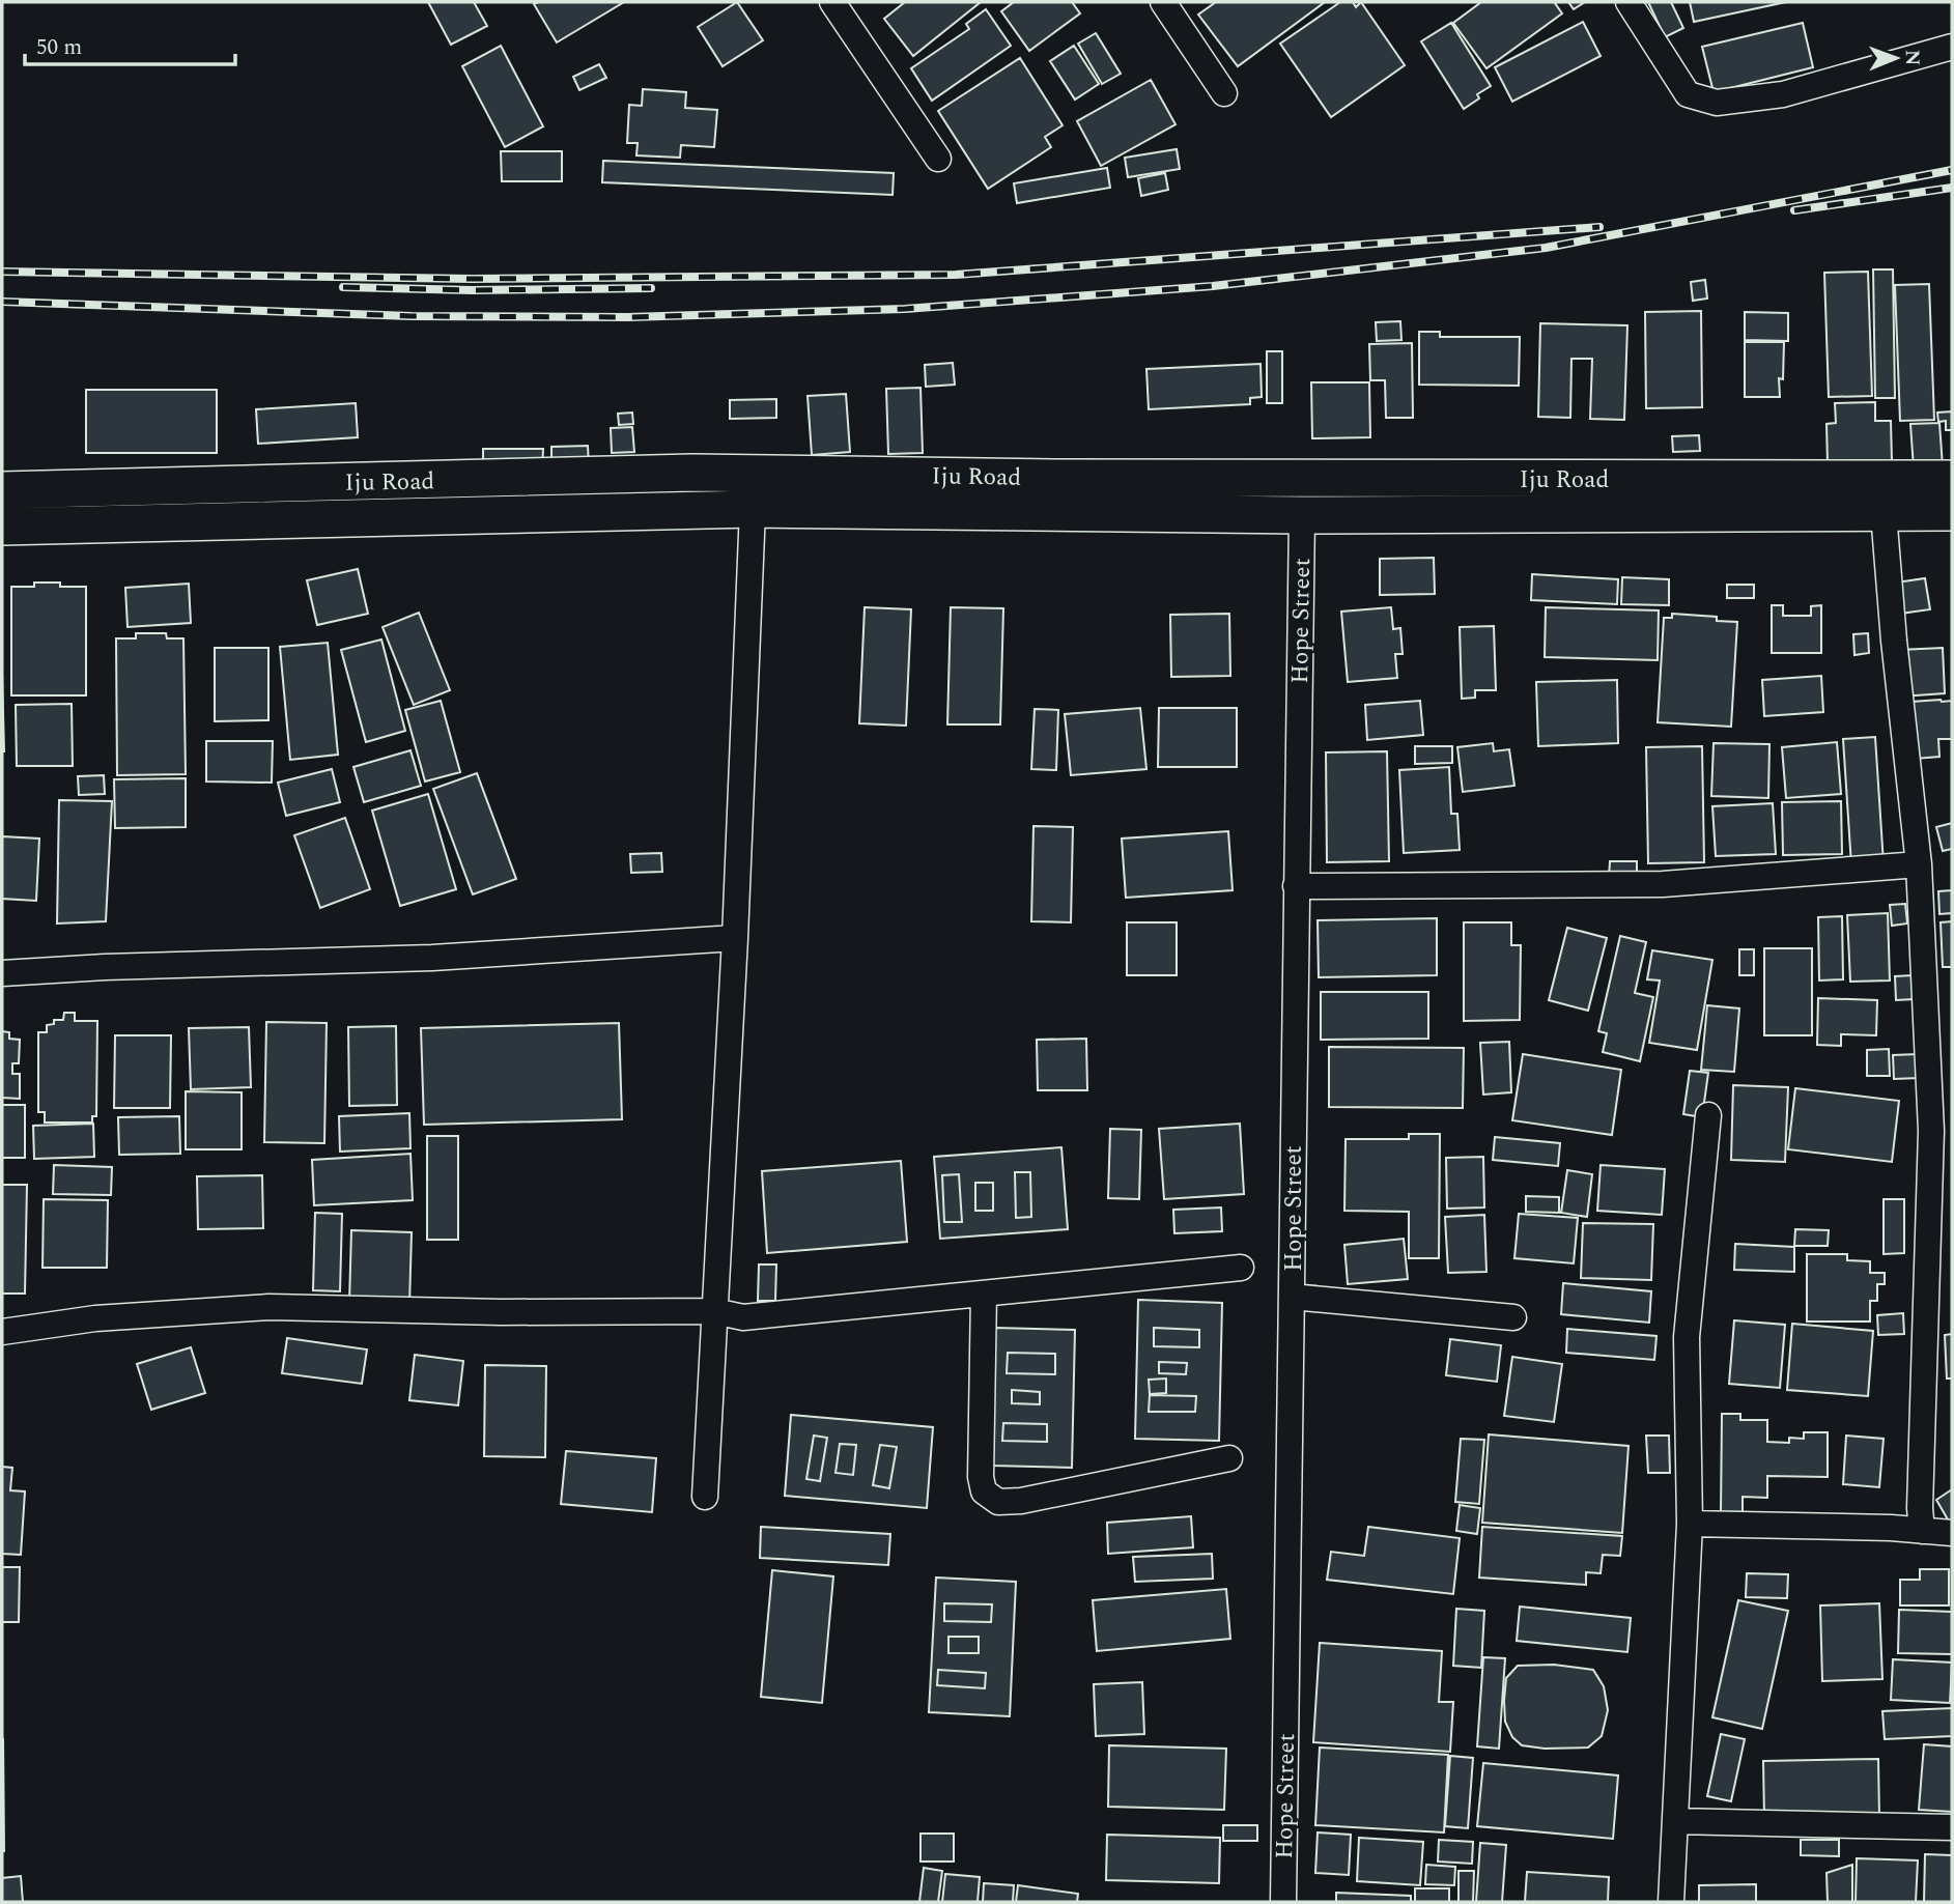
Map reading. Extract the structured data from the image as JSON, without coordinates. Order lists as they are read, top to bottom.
{
  "streets": {
    "main road": ["Iju Road"],
    "street": ["Hope Street"]
  },
  "crossings": [
    ["Iju Road", "Hope Street"]
  ],
  "scale_bar": "50 m",
  "north": "right"
}
